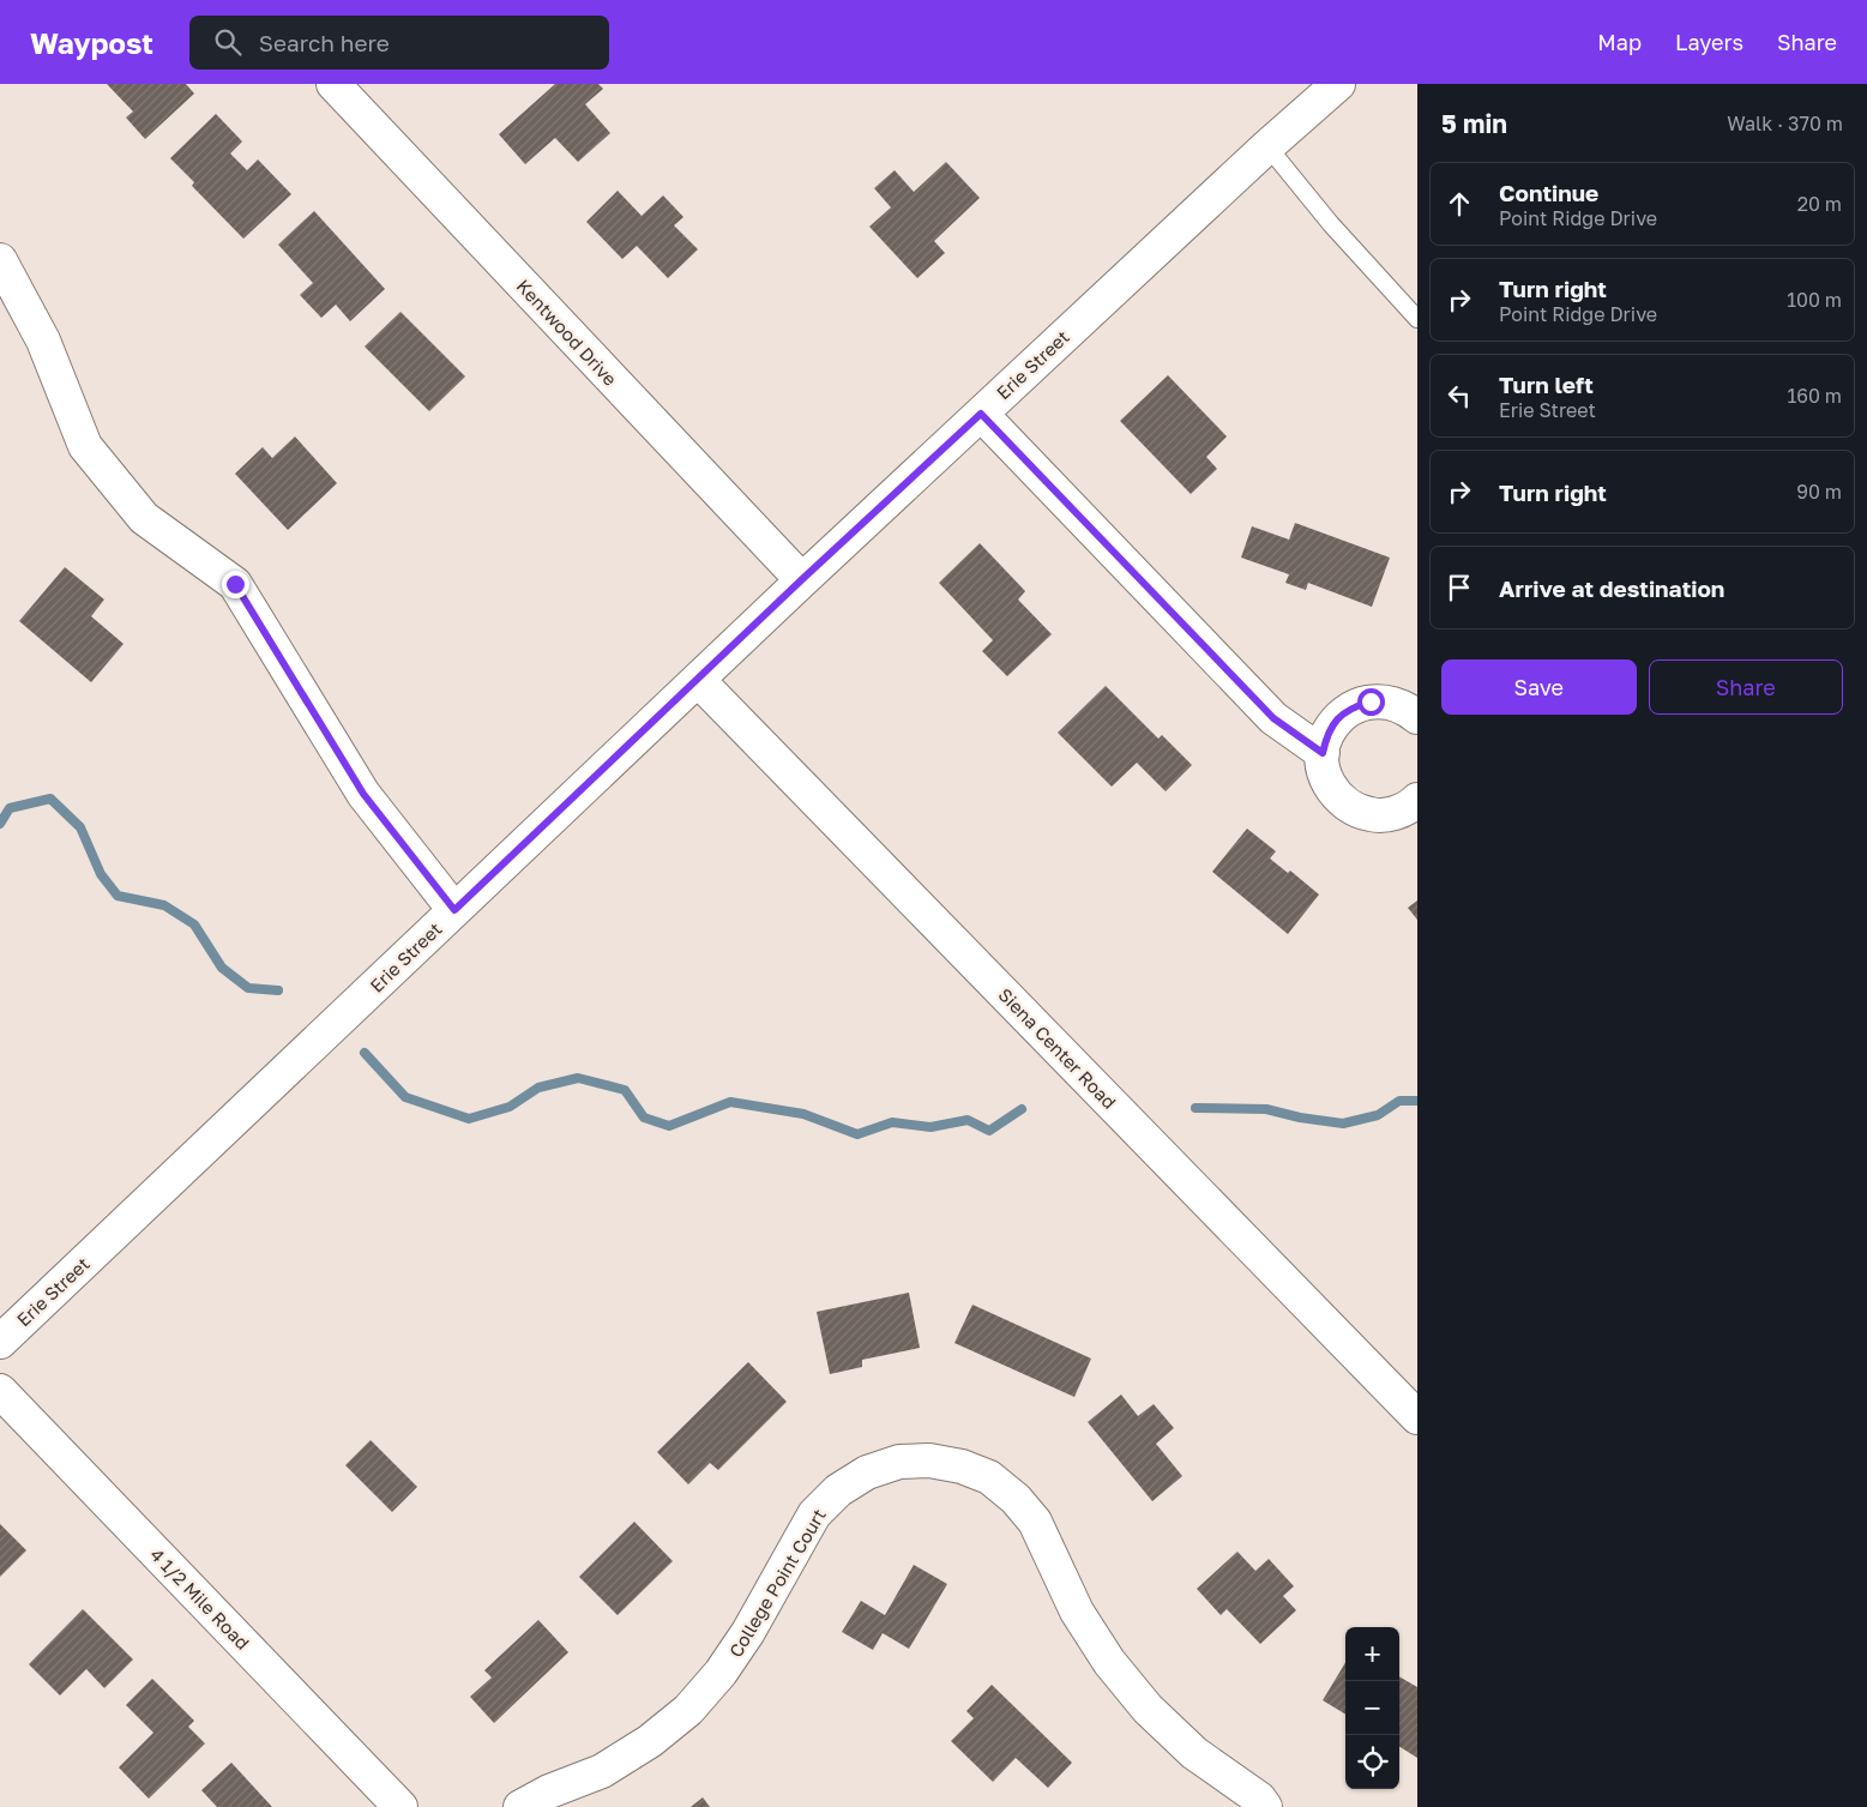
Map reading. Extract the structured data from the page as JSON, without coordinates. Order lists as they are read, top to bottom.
{
  "streets": {
    "street": [
      "Kentwood Drive",
      "Erie Street",
      "Siena Center Road",
      "College Point Court",
      "4 1/2 Mile Road"
    ]
  },
  "crossings": [
    ["Kentwood Drive", "Erie Street"],
    ["Erie Street", "Siena Center Road"]
  ],
  "page": {
    "header": "Waypost",
    "search": "Search here",
    "nav": ["Map", "Layers", "Share"],
    "heading": ["5 min", "Walk · 370 m"],
    "list": [
      ["Continue", "Point Ridge Drive", "20 m"],
      ["Turn right", "Point Ridge Drive", "100 m"],
      ["Turn left", "Erie Street", "160 m"],
      ["Turn right", "90 m"],
      "Arrive at destination"
    ],
    "buttons": ["Save", "Share"],
    "map_buttons": ["+", "−"]
  }
}
